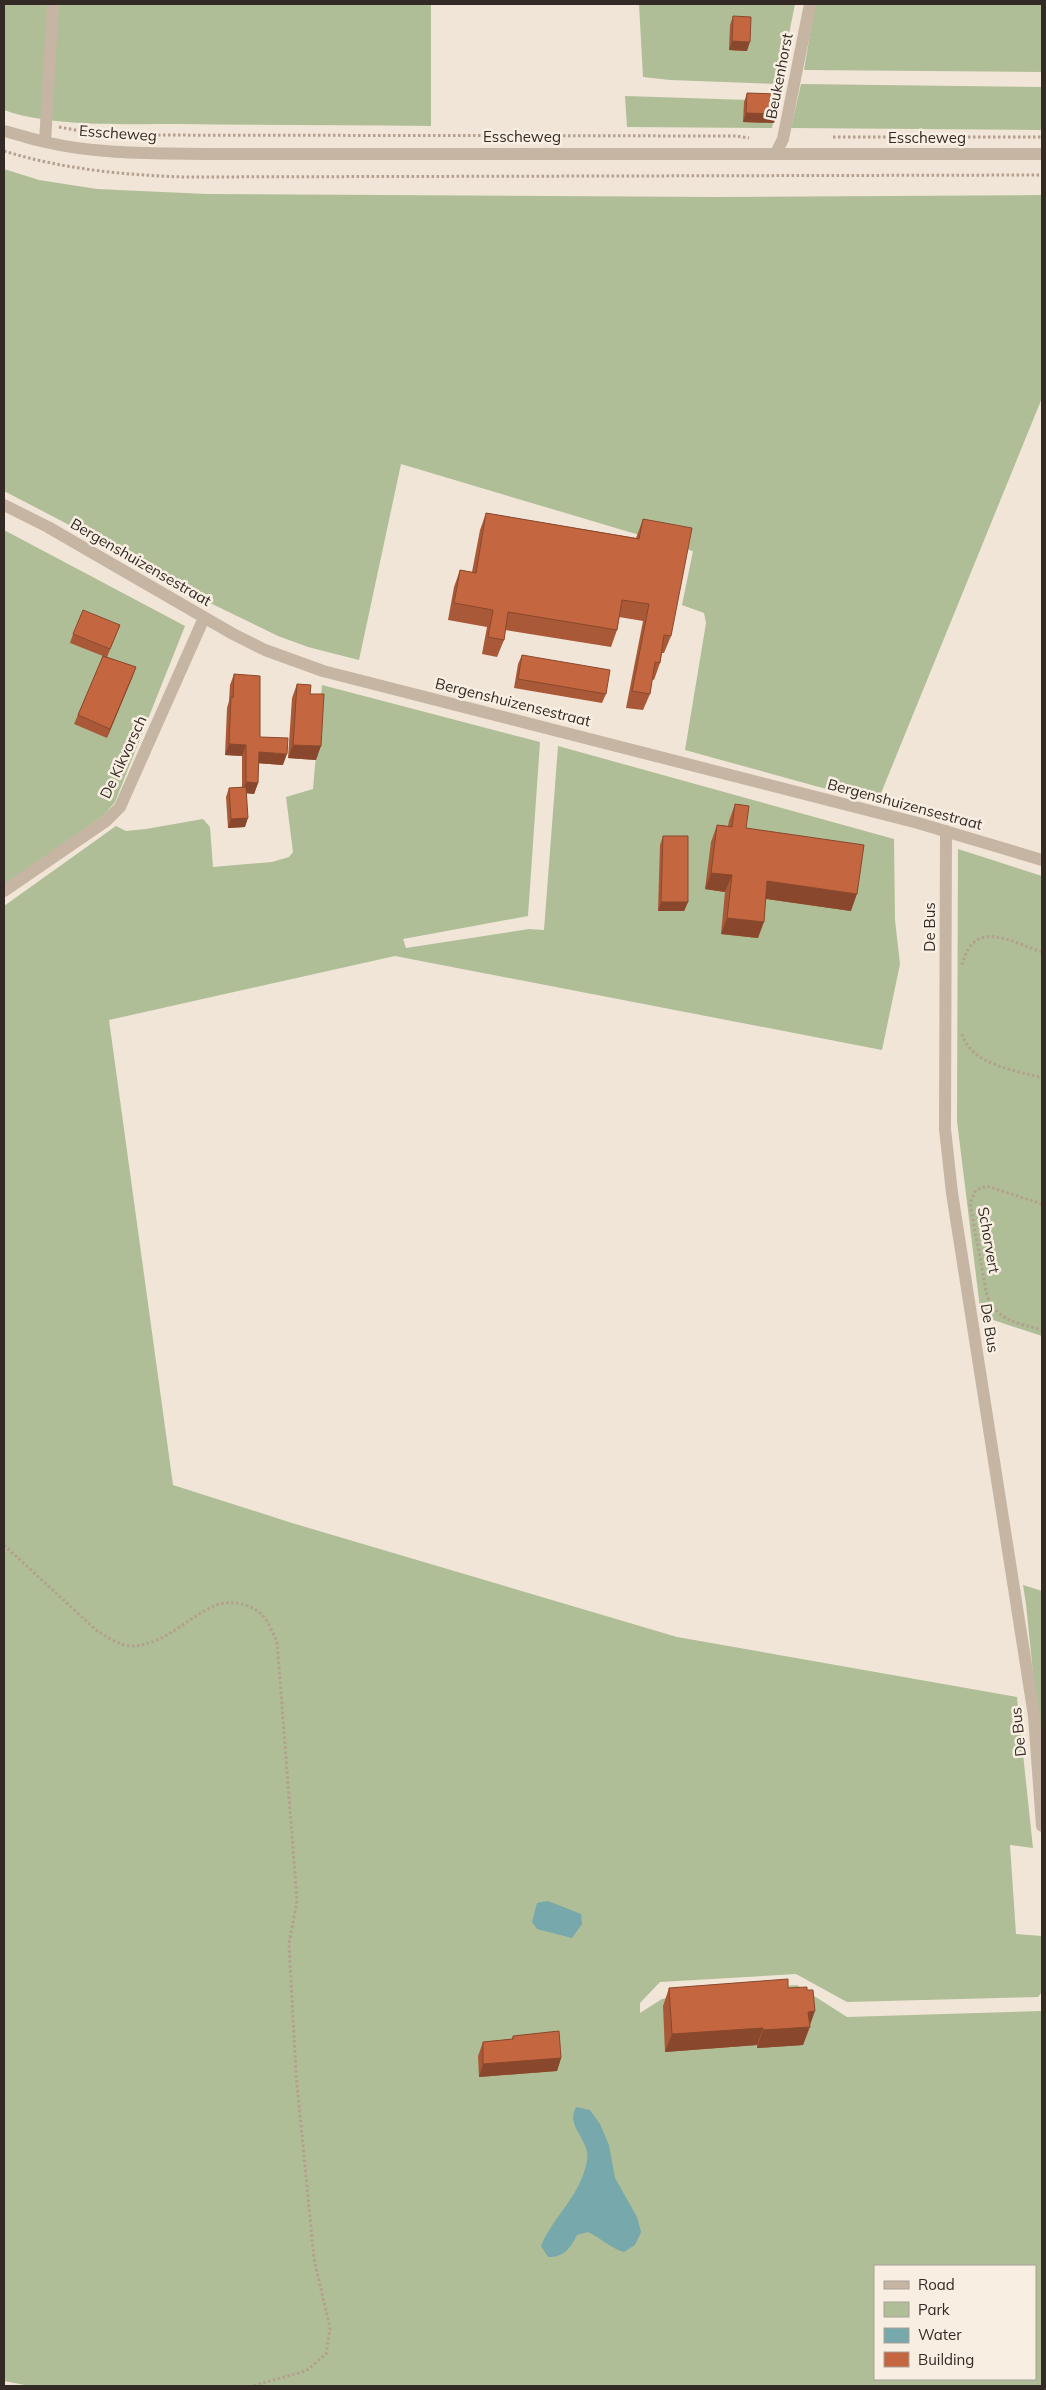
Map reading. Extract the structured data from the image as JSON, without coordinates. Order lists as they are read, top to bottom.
{
  "streets": {
    "street": [
      "Beukenhorst",
      "Esscheweg",
      "Bergenshuizensestraat",
      "De Kikvorsch",
      "De Bus"
    ],
    "path": ["Schorvert"]
  },
  "crossings": [
    ["Beukenhorst", "Esscheweg"],
    ["Bergenshuizensestraat", "De Kikvorsch"],
    ["Bergenshuizensestraat", "De Bus"]
  ],
  "legend": [
    "Road",
    "Park",
    "Water",
    "Building"
  ]
}
